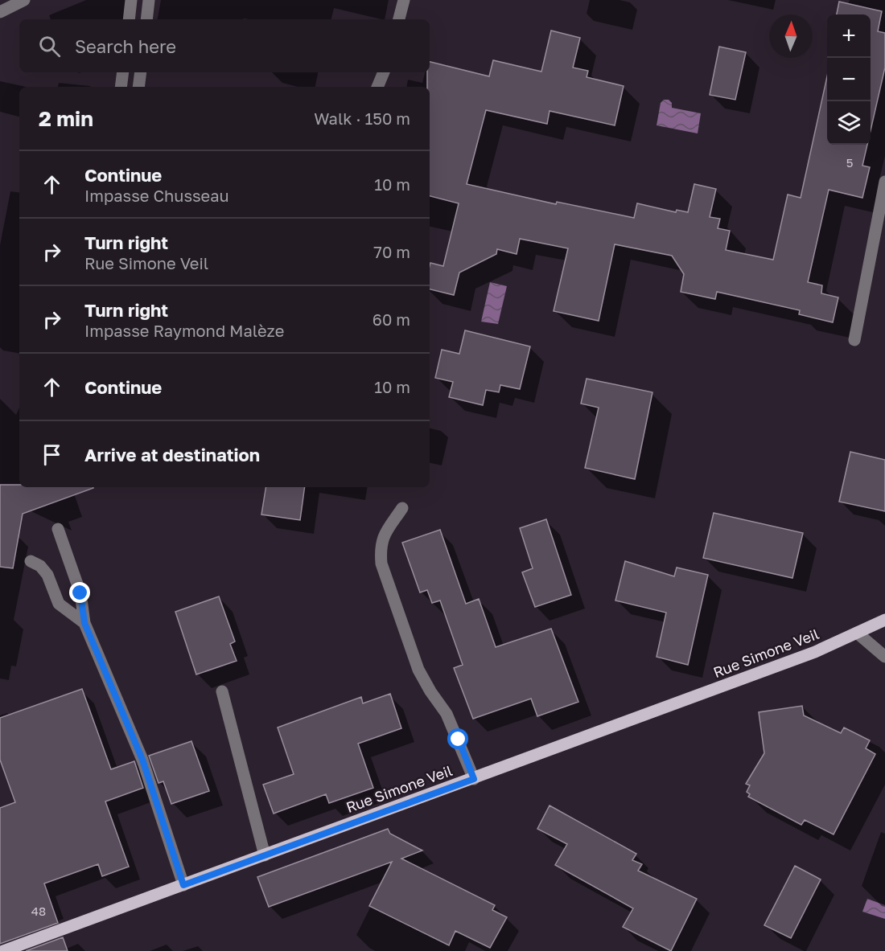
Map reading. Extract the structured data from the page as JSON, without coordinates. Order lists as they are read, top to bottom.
{
  "streets": {
    "main road": ["Rue Simone Veil"]
  },
  "house_numbers": ["5", "48"],
  "north": "top",
  "page": {
    "map_buttons": ["+", "−"],
    "search": "Search here",
    "heading": ["2 min", "Walk · 150 m"],
    "list": [
      ["Continue", "Impasse Chusseau", "10 m"],
      ["Turn right", "Rue Simone Veil", "70 m"],
      ["Turn right", "Impasse Raymond Malèze", "60 m"],
      ["Continue", "10 m"],
      "Arrive at destination"
    ]
  }
}
